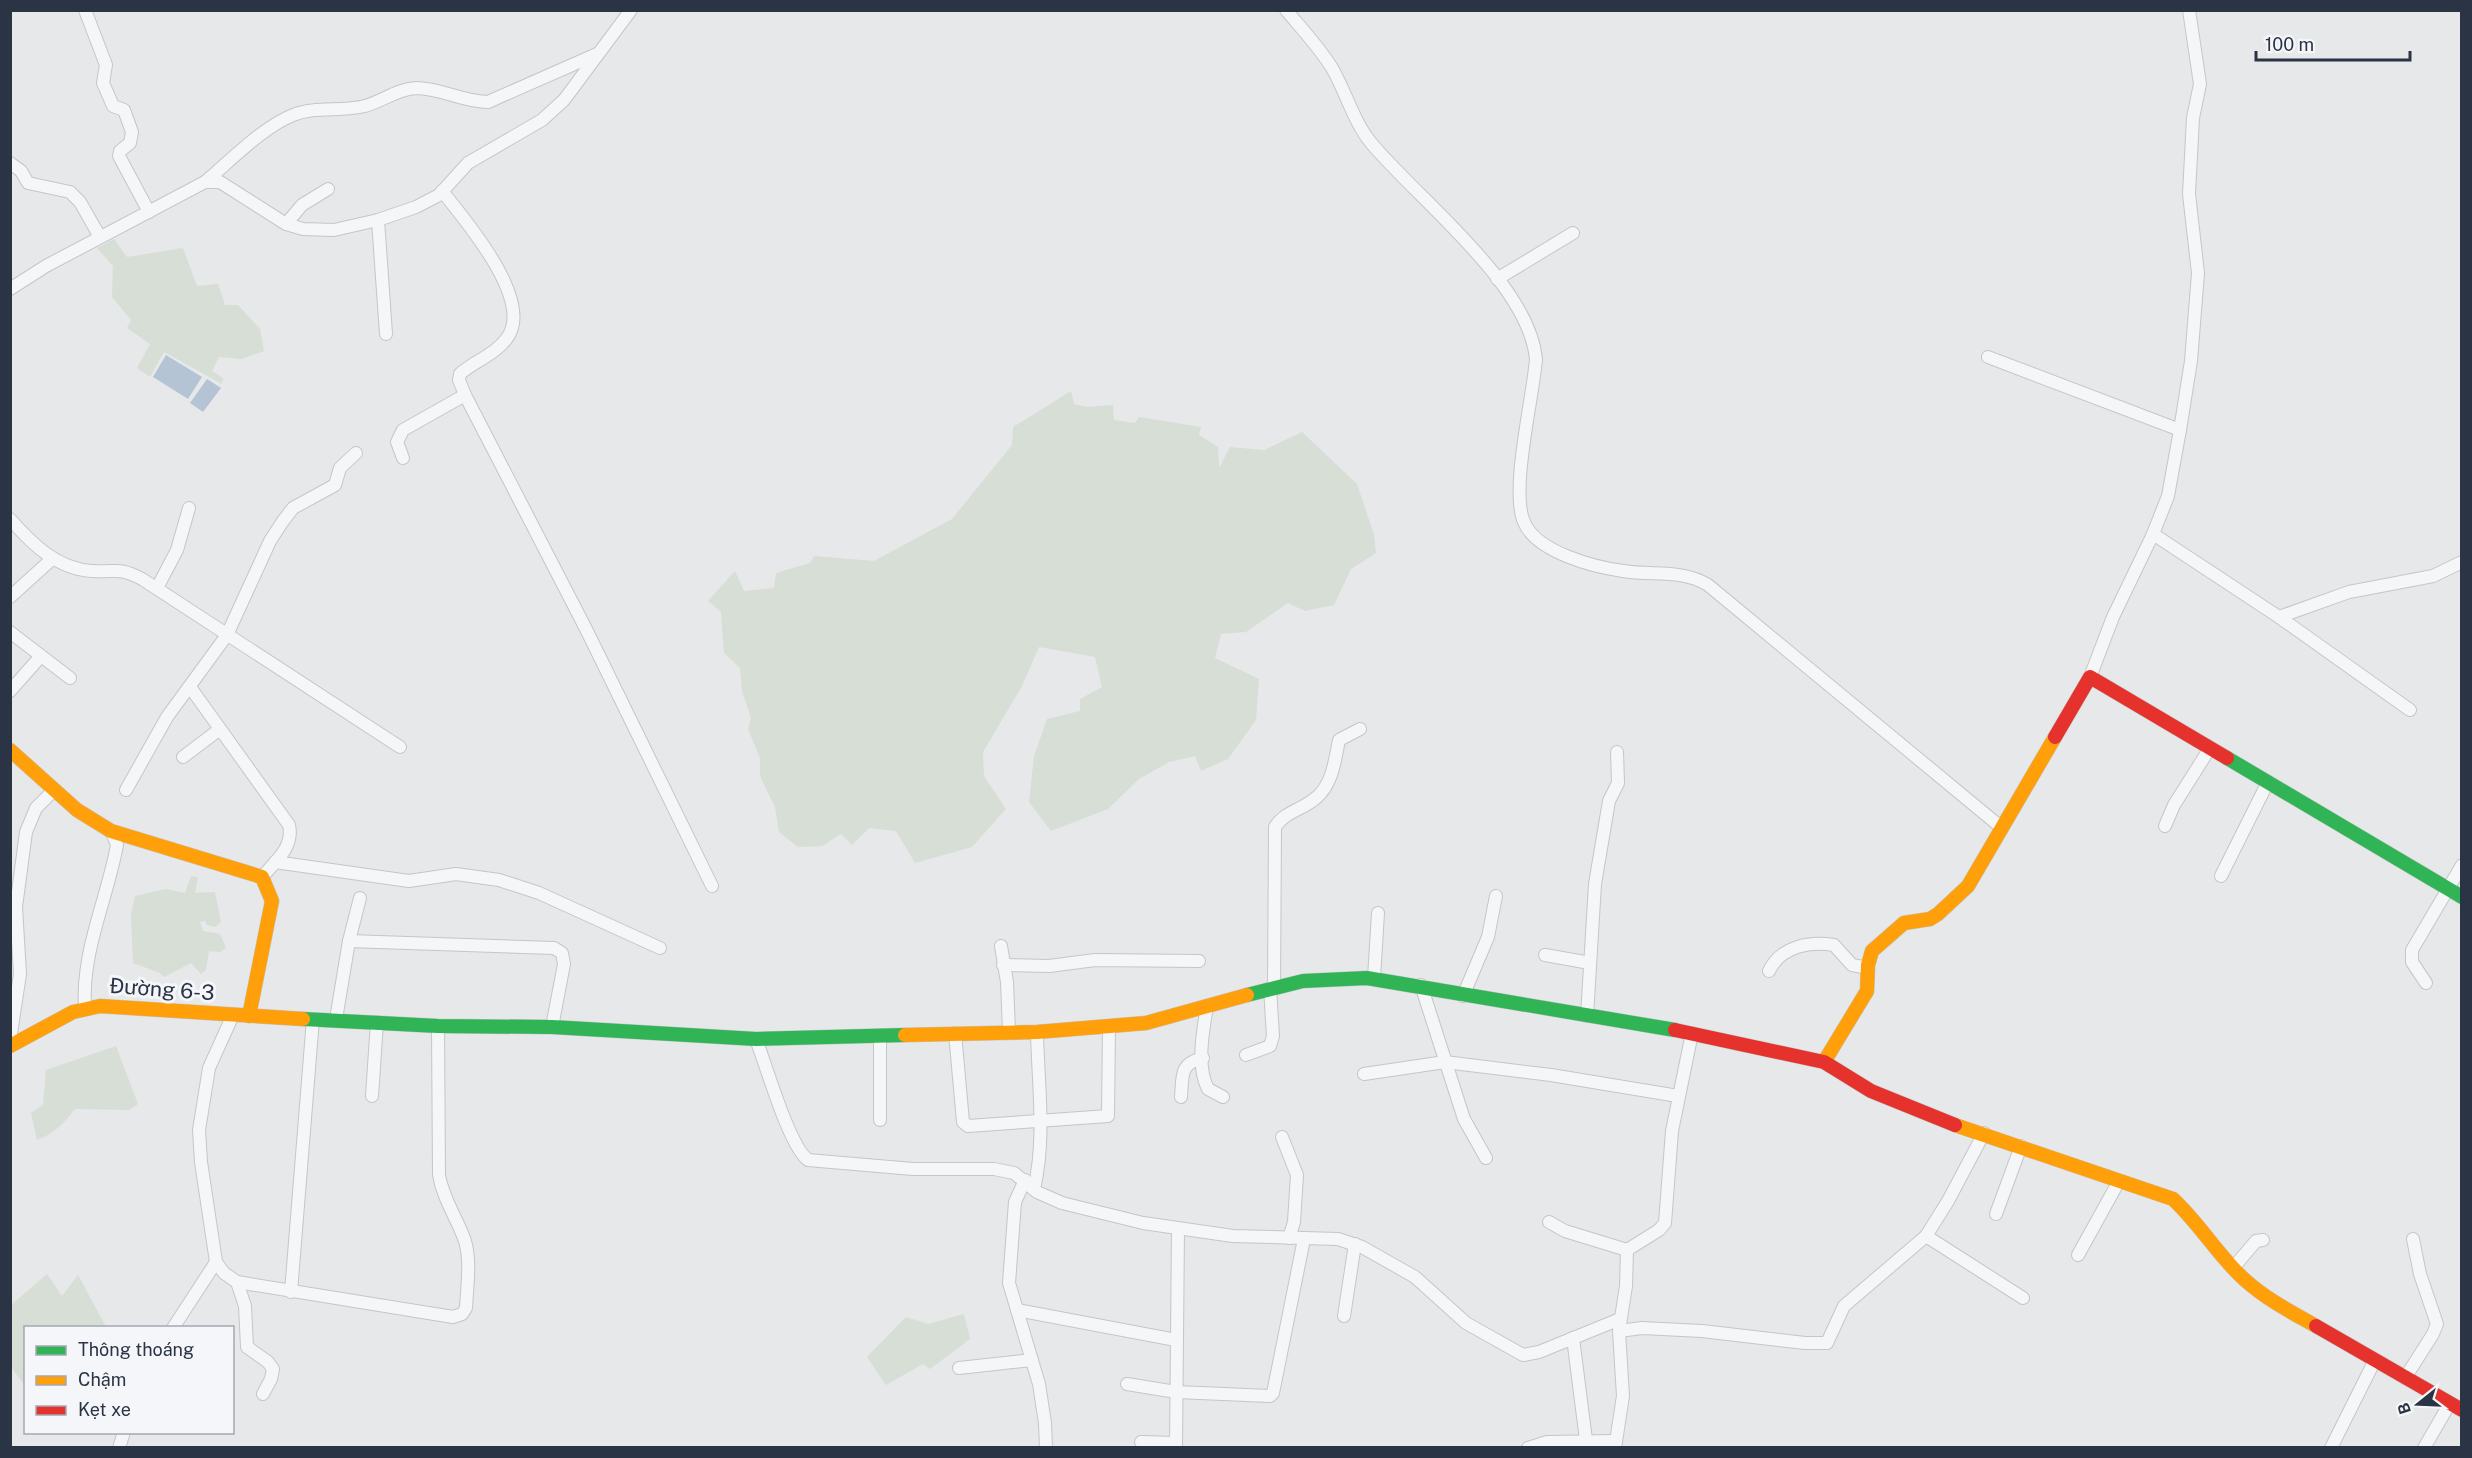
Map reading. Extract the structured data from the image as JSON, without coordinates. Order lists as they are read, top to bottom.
{
  "streets": {
    "street": ["Đường 6-3"]
  },
  "legend": ["Thông thoáng", "Chậm", "Kẹt xe"],
  "scale_bar": "100 m",
  "north": "left"
}
